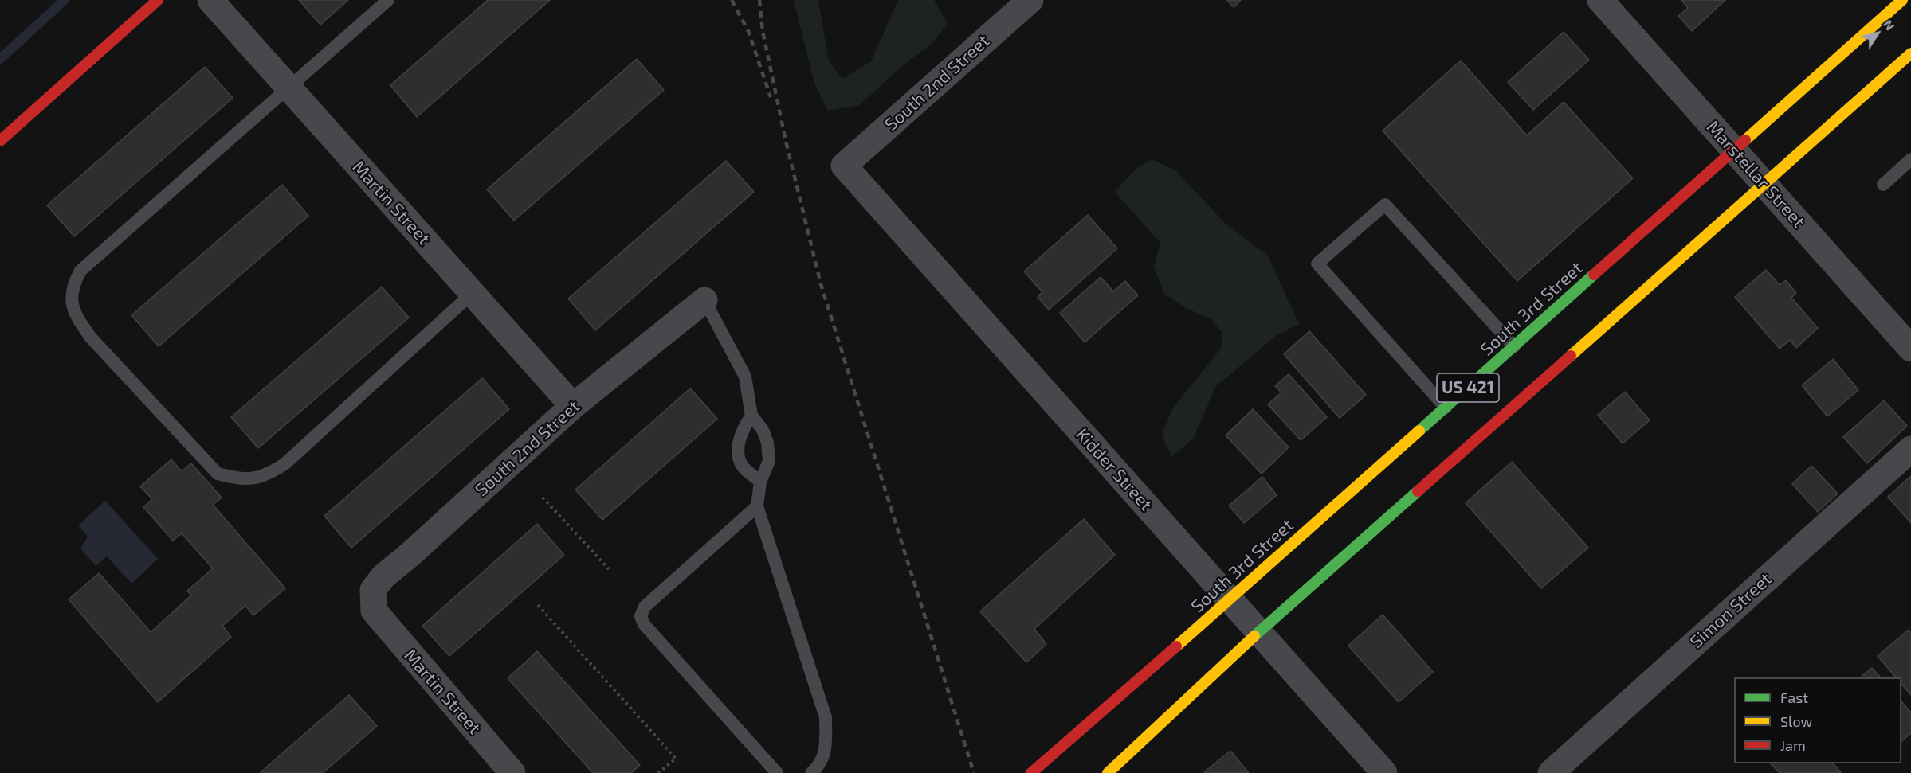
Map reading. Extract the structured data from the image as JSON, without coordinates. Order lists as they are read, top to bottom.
{
  "streets": {
    "main road": ["South 3rd Street", "US 421"],
    "street": [
      "South 2nd Street",
      "Marstellar Street",
      "Martin Street",
      "Kidder Street",
      "Simon Street"
    ]
  },
  "crossings": [
    ["South 2nd Street", "Martin Street"],
    ["South 2nd Street", "Kidder Street"],
    ["Marstellar Street", "South 3rd Street"],
    ["Marstellar Street", "US 421"],
    ["South 3rd Street", "Kidder Street"],
    ["US 421", "Kidder Street"]
  ],
  "legend": ["Fast", "Slow", "Jam"],
  "north": "top right"
}
